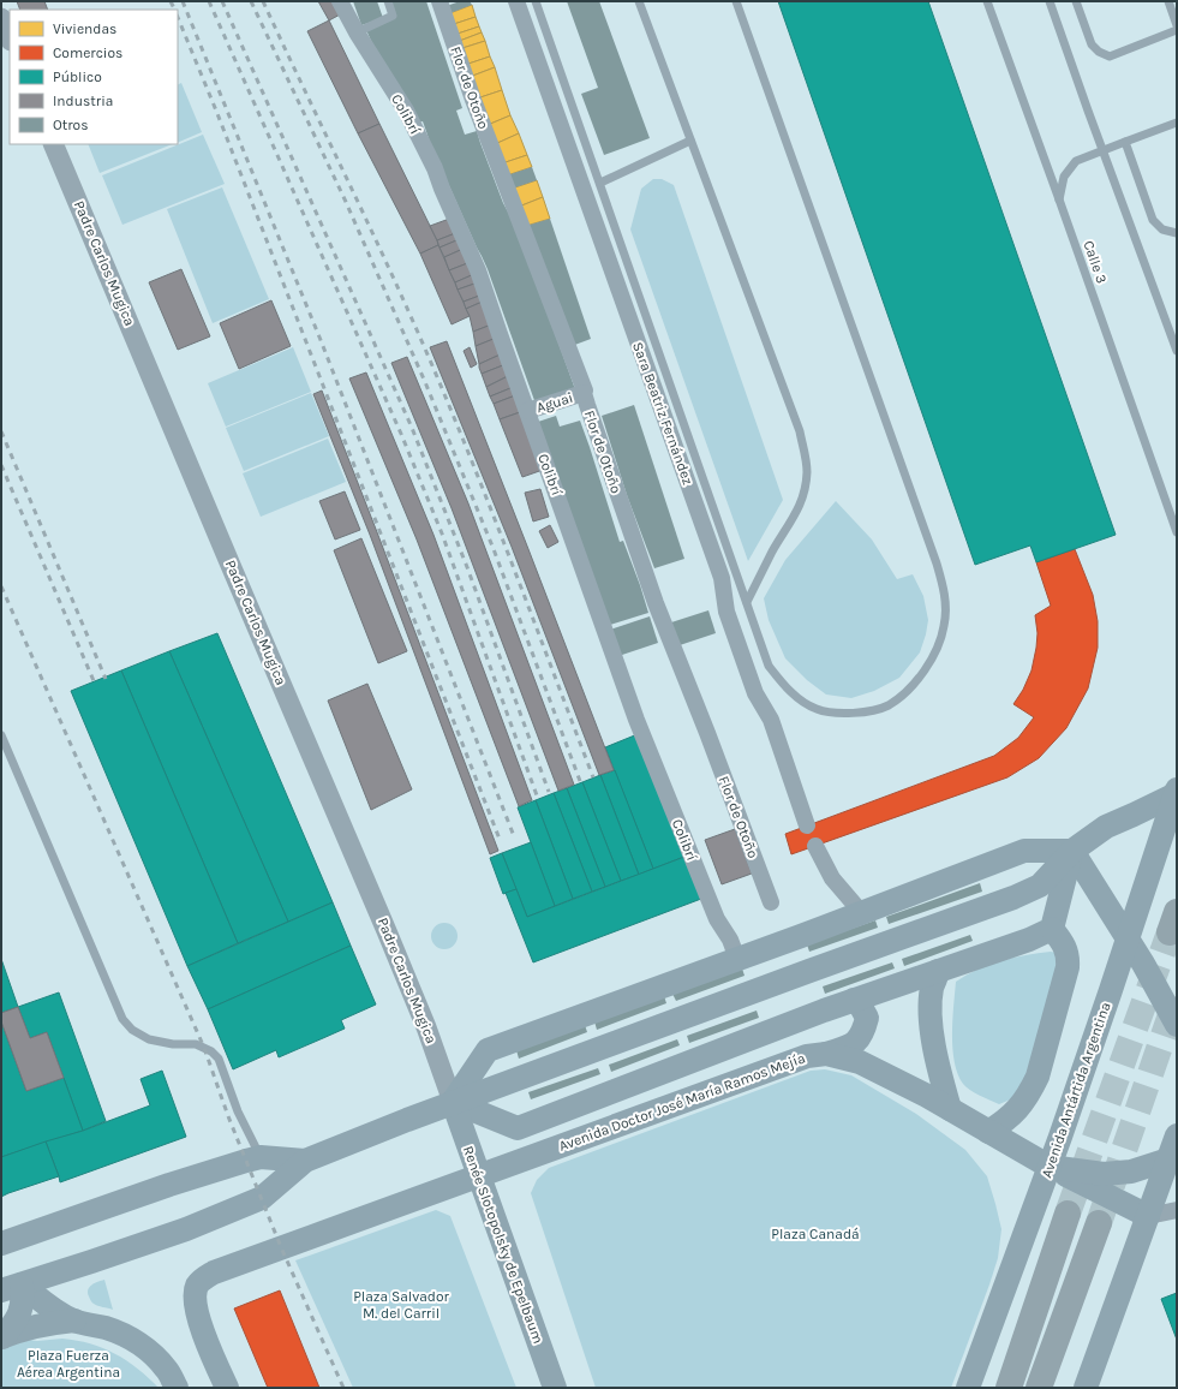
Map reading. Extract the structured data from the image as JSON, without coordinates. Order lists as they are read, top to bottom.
{
  "streets": {
    "main road": ["Avenida Antártida Argentina", "Avenida Doctor José María Ramos Mejía", "Renée Slotopolsky de Epelbaum"],
    "street": [
      "Flor de Otoño",
      "Colibrí",
      "Padre Carlos Mugica",
      "Aguai",
      "Sara Beatriz Fernández"
    ],
    "lane": ["Calle 3"]
  },
  "crossings": [
    ["Flor de Otoño", "Aguai"],
    ["Colibrí", "Aguai"],
    ["Padre Carlos Mugica", "Renée Slotopolsky de Epelbaum"],
    ["Avenida Antártida Argentina", "Avenida Doctor José María Ramos Mejía"],
    ["Avenida Doctor José María Ramos Mejía", "Renée Slotopolsky de Epelbaum"]
  ],
  "parks": ["Plaza Canadá", "Plaza Salvador M. del Carril", "Plaza Fuerza Aérea Argentina"],
  "legend": [
    "Viviendas",
    "Comercios",
    "Público",
    "Industria",
    "Otros"
  ]
}
